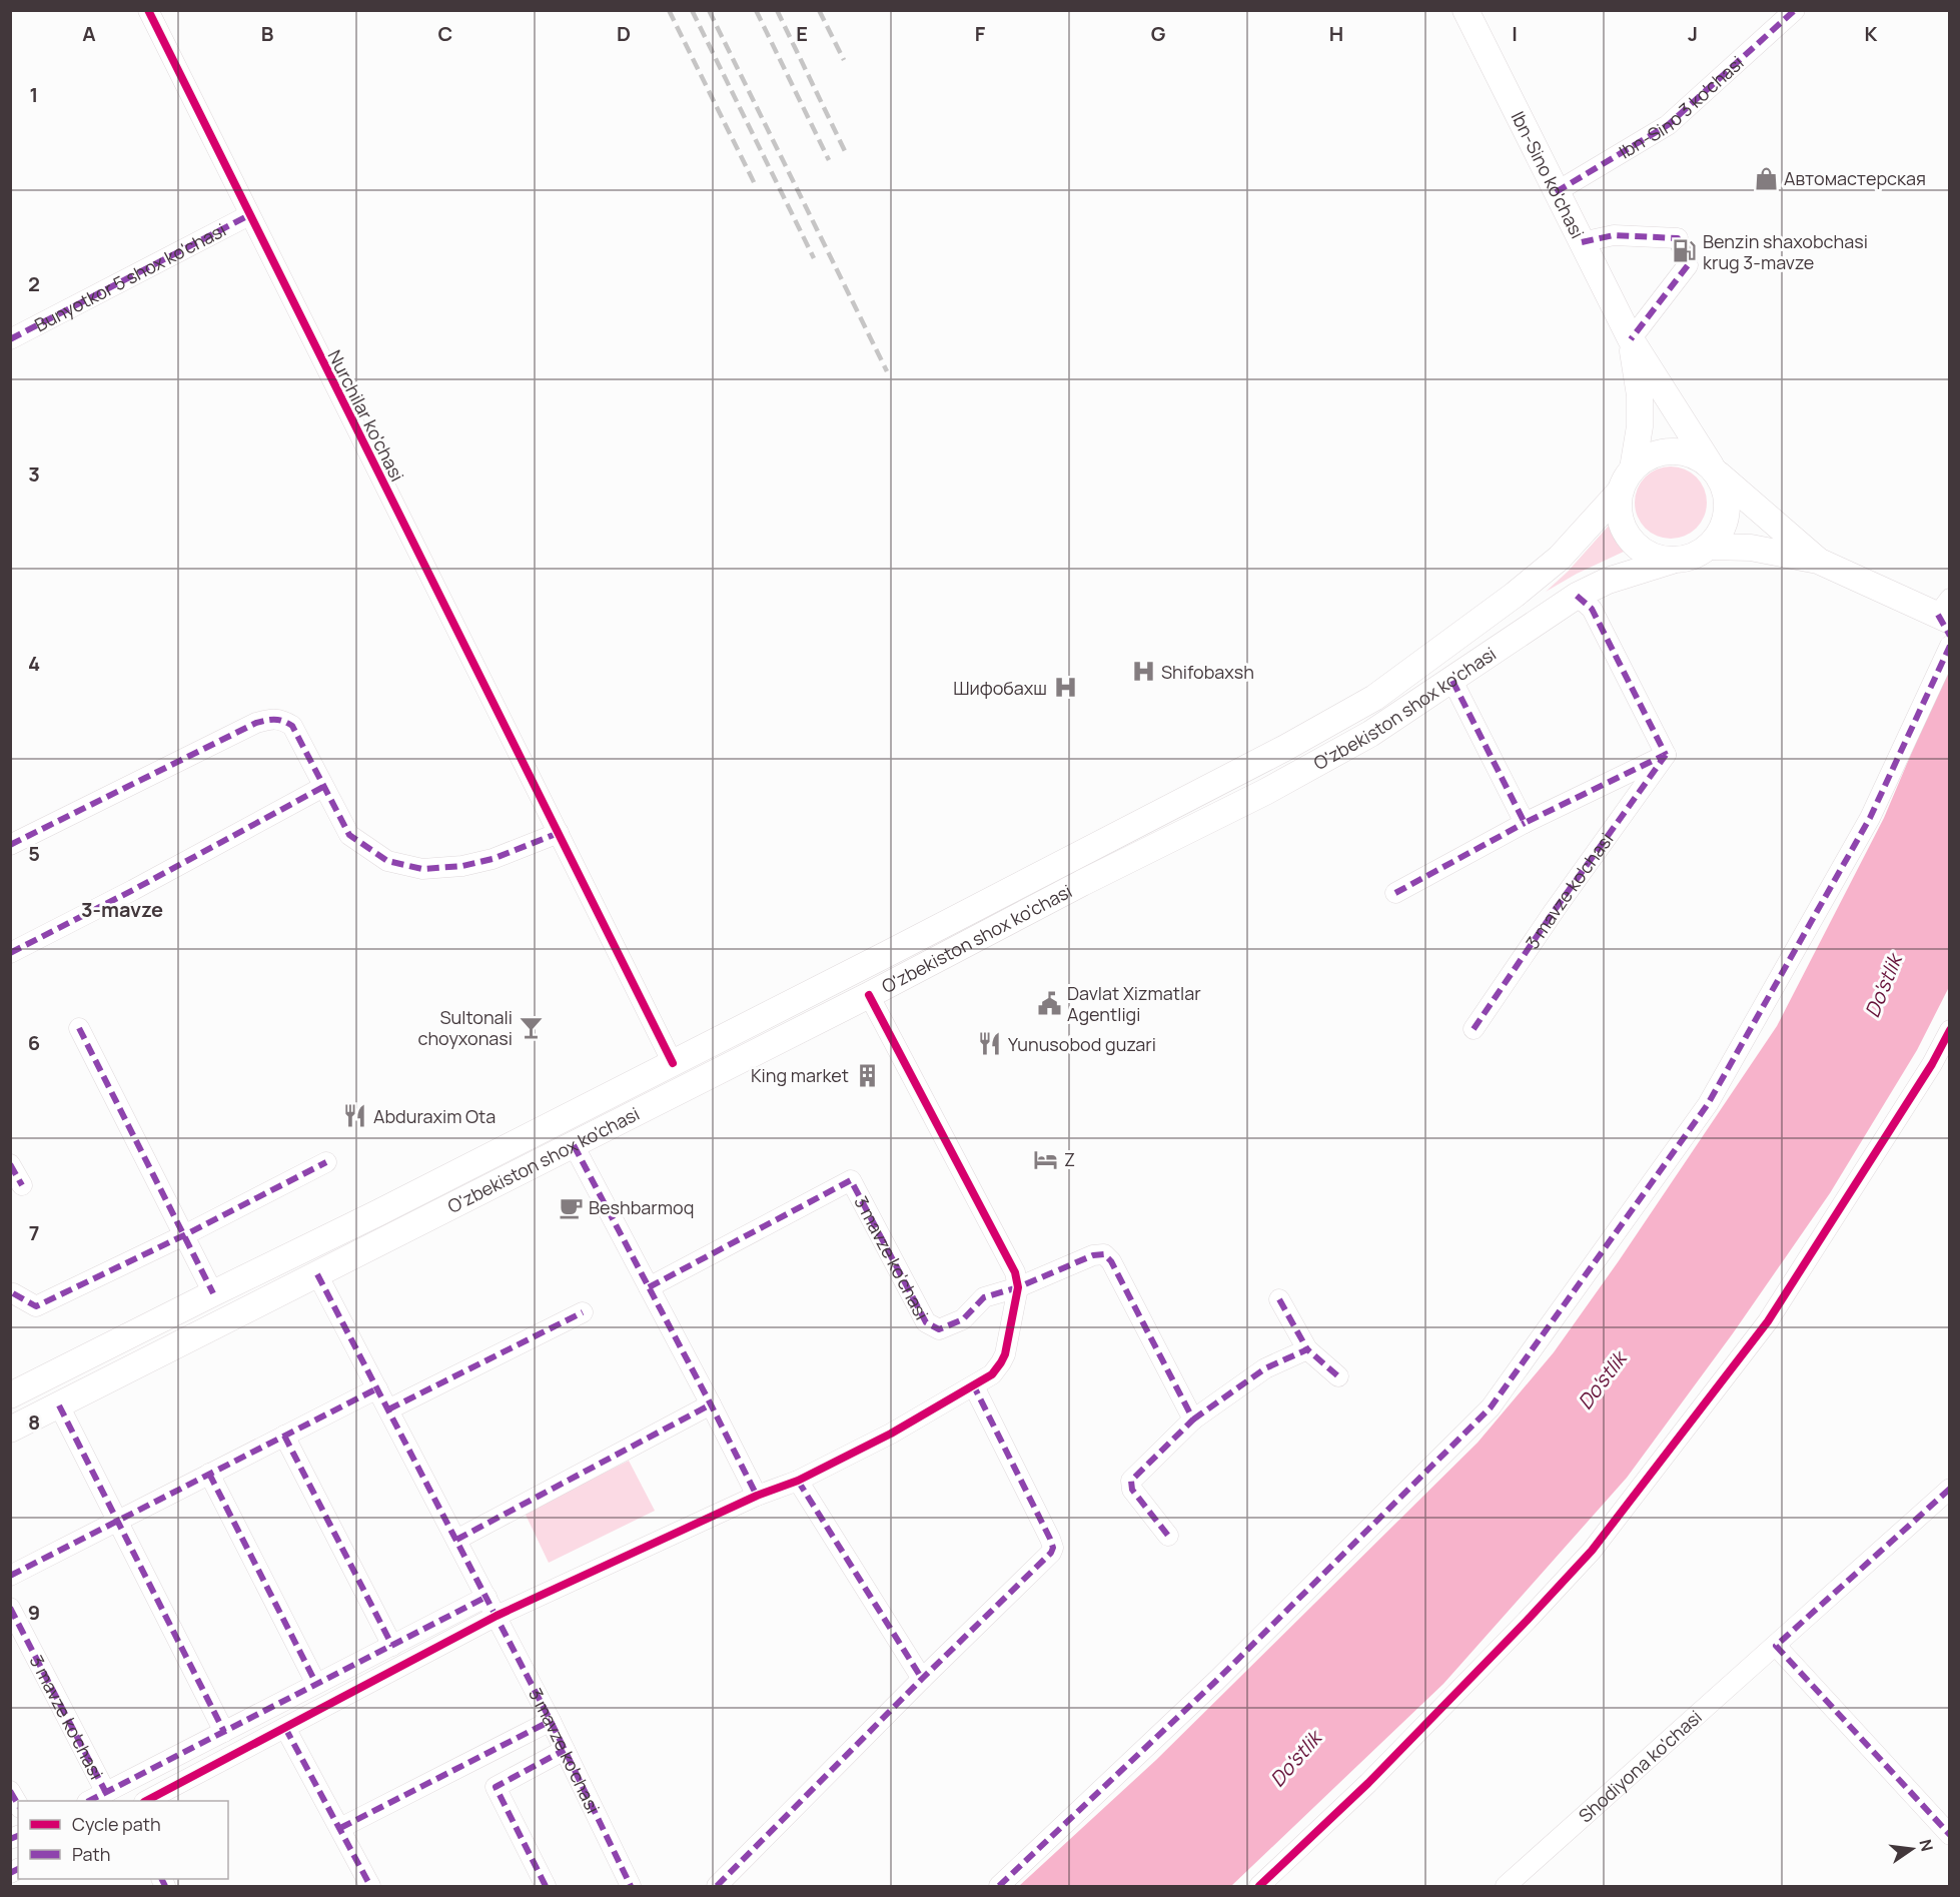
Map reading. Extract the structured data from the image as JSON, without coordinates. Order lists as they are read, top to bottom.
{
  "streets": {
    "main road": ["Ibn-Sino ko'chasi", "O'zbekiston shox ko'chasi"],
    "street": [
      "Ibn-Sino 3 ko'chasi",
      "Bunyotkor 5 shox ko'chasi",
      "Nurchilar ko'chasi",
      "3 mavze ko'chasi",
      "Shodiyona ko'chasi"
    ]
  },
  "crossings": [
    ["Ibn-Sino 3 ko'chasi", "Ibn-Sino ko'chasi"],
    ["Bunyotkor 5 shox ko'chasi", "Nurchilar ko'chasi"],
    ["Nurchilar ko'chasi", "O'zbekiston shox ko'chasi"],
    ["O'zbekiston shox ko'chasi", "3 mavze ko'chasi"]
  ],
  "districts": ["3-mavze"],
  "water": ["Do'stlik"],
  "places": {
    "shop": ["Автомастерская"],
    "fuel station": ["Benzin shaxobchasi krug 3-mavze"],
    "hospital": ["Shifobaxsh", "Шифобахш"],
    "public building": ["Davlat Xizmatlar Agentligi"],
    "bar": ["Sultonali choyxonasi"],
    "restaurant": ["Yunusobod guzari", "Abduraxim Ota"],
    "building": ["King market"],
    "hotel": ["Z"],
    "cafe": ["Beshbarmoq"]
  },
  "legend": ["Cycle path", "Path"],
  "north": "right",
  "grid": {
    "columns": [
      "A",
      "B",
      "C",
      "D",
      "E",
      "F",
      "G",
      "H",
      "I",
      "J",
      "K"
    ],
    "rows": [
      "1",
      "2",
      "3",
      "4",
      "5",
      "6",
      "7",
      "8",
      "9"
    ]
  }
}
